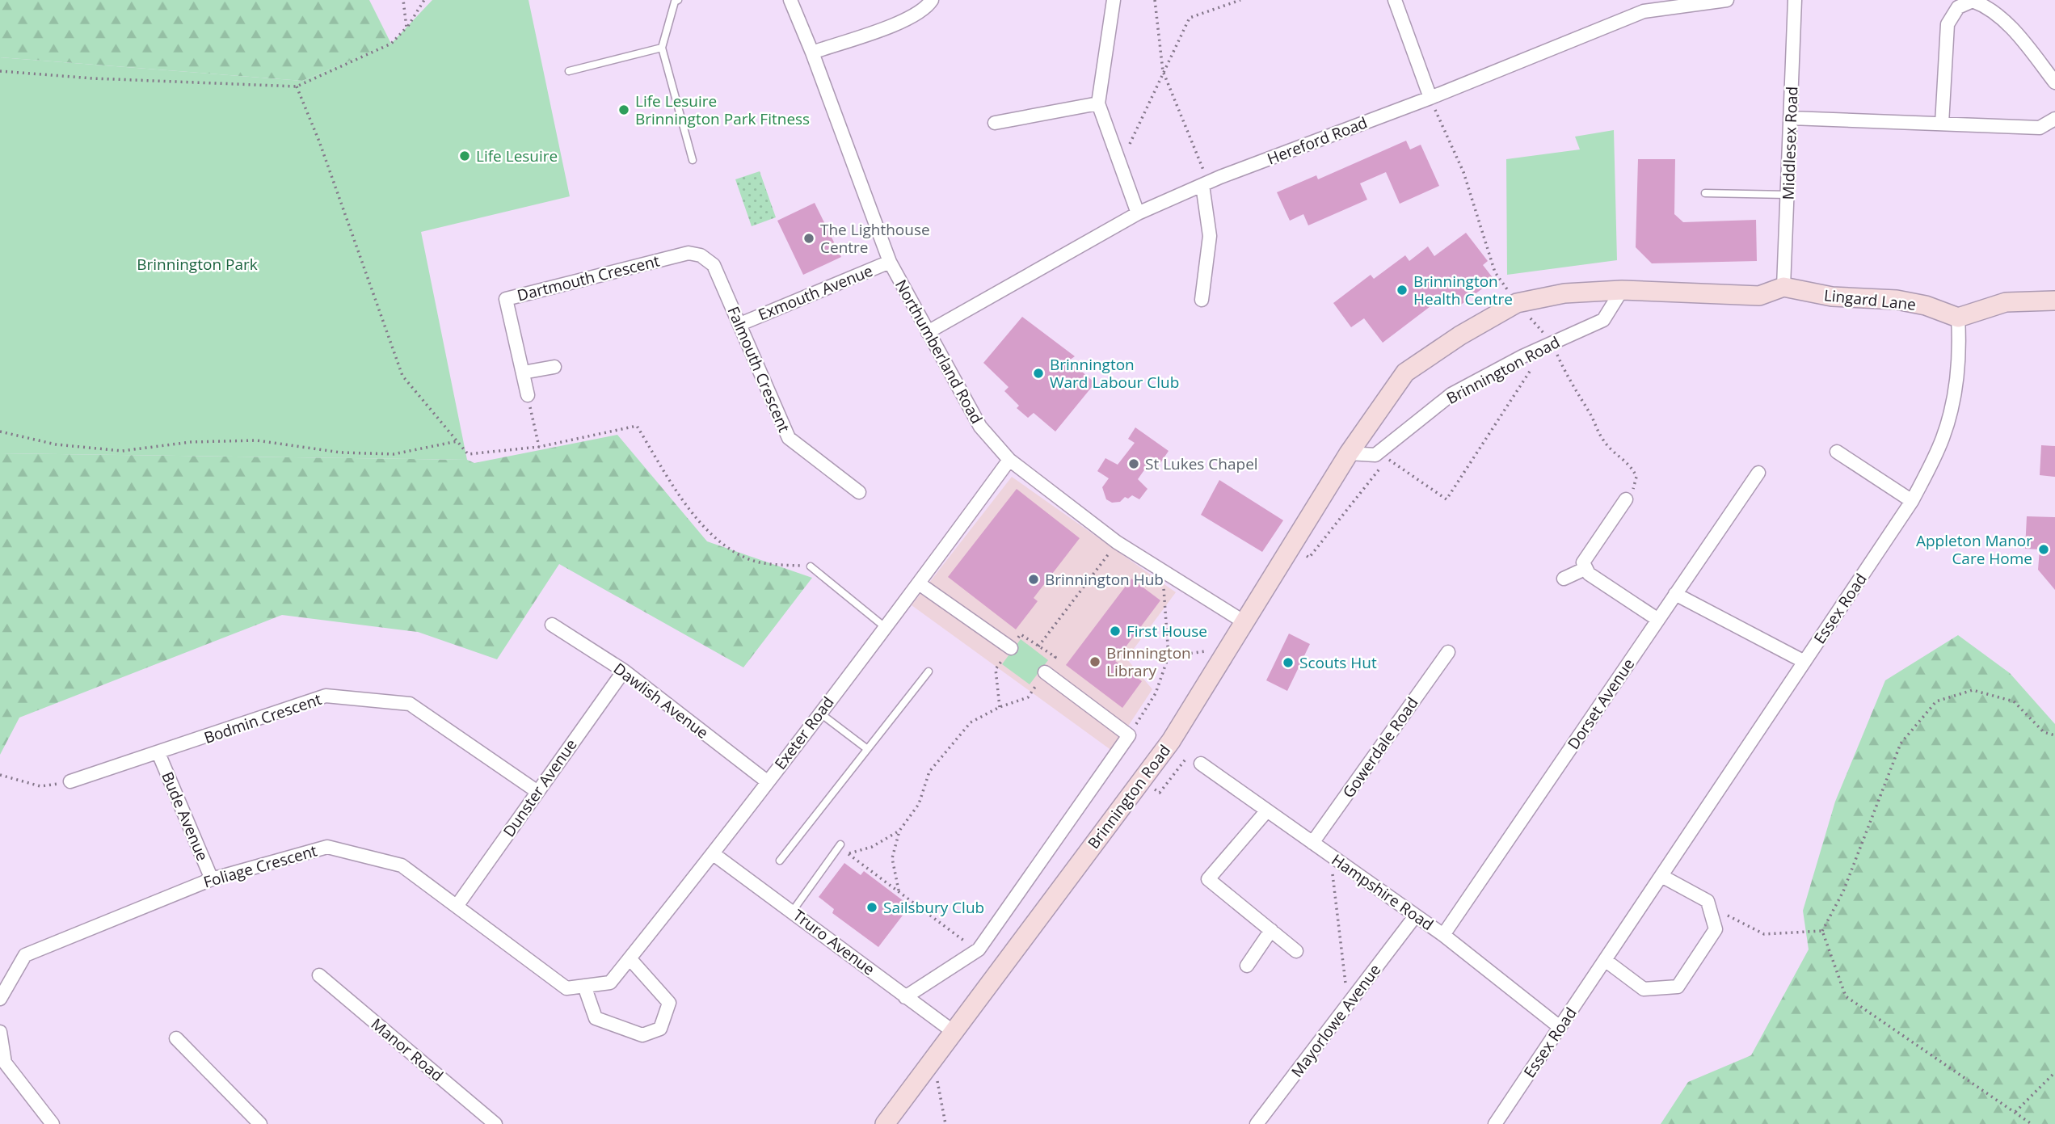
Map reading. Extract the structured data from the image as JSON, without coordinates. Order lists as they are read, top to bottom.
{
  "streets": {
    "street": [
      "Hereford Road",
      "Middlesex Road",
      "Dartmouth Crescent",
      "Exmouth Avenue",
      "Lingard Lane",
      "Northumberland Road",
      "Falmouth Crescent",
      "Brinnington Road",
      "Essex Road",
      "Dawlish Avenue",
      "Dorset Avenue",
      "Bodmin Crescent",
      "Exeter Road",
      "Gowerdale Road",
      "Dunster Avenue",
      "Bude Avenue",
      "Foliage Crescent",
      "Hampshire Road",
      "Truro Avenue",
      "Mayorlowe Avenue",
      "Manor Road"
    ]
  },
  "crossings": [
    ["Hereford Road", "Northumberland Road"],
    ["Middlesex Road", "Lingard Lane"],
    ["Middlesex Road", "Brinnington Road"],
    ["Dartmouth Crescent", "Falmouth Crescent"],
    ["Exmouth Avenue", "Northumberland Road"],
    ["Exmouth Avenue", "Falmouth Crescent"],
    ["Lingard Lane", "Brinnington Road"],
    ["Lingard Lane", "Essex Road"],
    ["Northumberland Road", "Brinnington Road"],
    ["Northumberland Road", "Exeter Road"],
    ["Brinnington Road", "Truro Avenue"],
    ["Essex Road", "Hampshire Road"],
    ["Dawlish Avenue", "Exeter Road"],
    ["Dawlish Avenue", "Dunster Avenue"],
    ["Dorset Avenue", "Hampshire Road"],
    ["Bodmin Crescent", "Dunster Avenue"],
    ["Bodmin Crescent", "Bude Avenue"],
    ["Exeter Road", "Foliage Crescent"],
    ["Exeter Road", "Truro Avenue"],
    ["Gowerdale Road", "Hampshire Road"],
    ["Dunster Avenue", "Foliage Crescent"],
    ["Bude Avenue", "Foliage Crescent"],
    ["Hampshire Road", "Mayorlowe Avenue"]
  ],
  "parks": ["Brinnington Park"],
  "places": [
    "Life Lesuire Brinnington Park Fitness",
    "Life Lesuire",
    "The Lighthouse Centre",
    "Brinnington Health Centre",
    "Brinnington Ward Labour Club",
    "St Lukes Chapel",
    "Appleton Manor Care Home",
    "Brinnington Hub",
    "First House",
    "Brinnington Library",
    "Scouts Hut",
    "Sailsbury Club"
  ]
}
